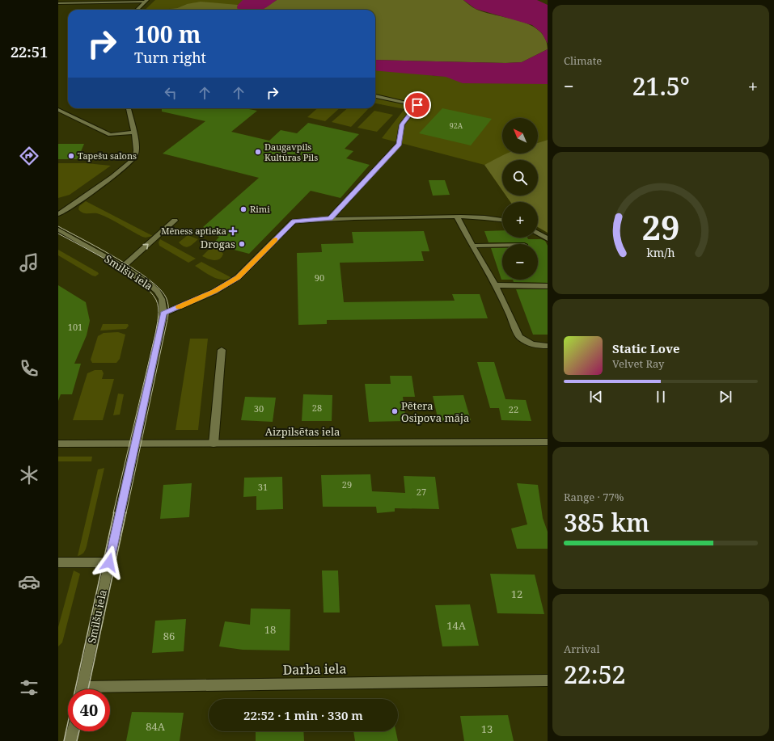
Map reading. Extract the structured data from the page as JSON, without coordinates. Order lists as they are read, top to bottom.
{
  "streets": {
    "street": ["Smilšu iela", "Aizpilsētas iela", "Darba iela"]
  },
  "crossings": [
    ["Smilšu iela", "Aizpilsētas iela"]
  ],
  "places": {
    "other": [
      "Daugavpils Kultūras Pils",
      "Tapešu salons",
      "Rimi",
      "Drogas",
      "Pētera Osipova māja"
    ],
    "health": ["Mēness aptieka"]
  },
  "house_numbers": [
    "92A",
    "90",
    "101",
    "28",
    "30",
    "22",
    "29",
    "31",
    "27",
    "12",
    "14A",
    "18",
    "86",
    "84A",
    "13"
  ],
  "north": "top left",
  "page": {
    "tabs": "22:51",
    "tile": [
      "Climate",
      ["Range · 77%", "385 km"],
      ["Arrival", "22:52"]
    ],
    "turn": ["100 m", "Turn right"],
    "heat": ["−", "21.5°", "+"],
    "map_buttons": ["+", "−"],
    "song": ["Static Love", "Velvet Ray"],
    "limit": "40",
    "trip": "22:52 · 1 min · 330 m",
    "gauge": ["29", "km/h"]
  }
}
